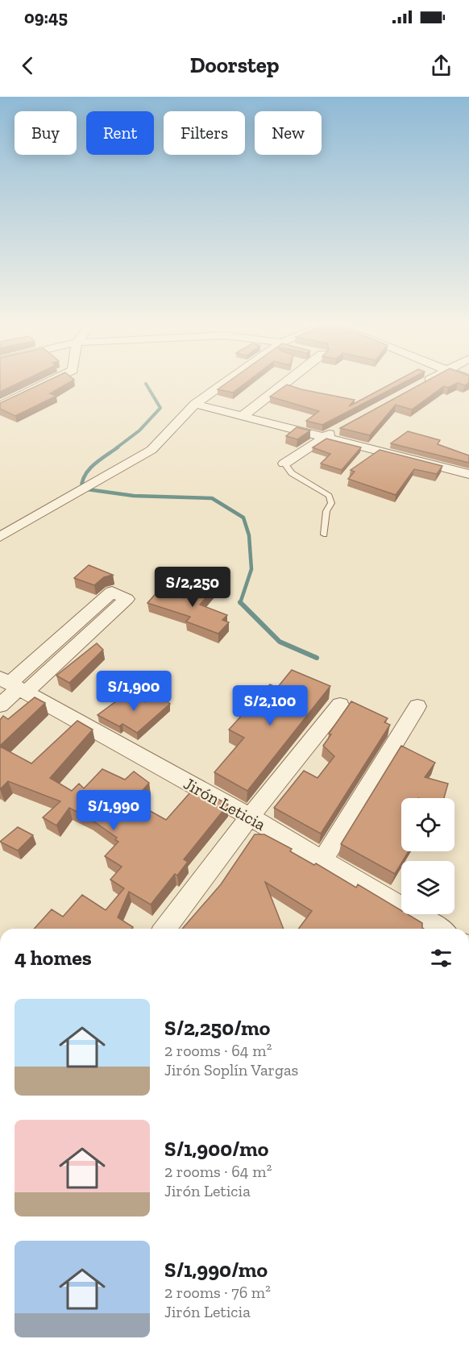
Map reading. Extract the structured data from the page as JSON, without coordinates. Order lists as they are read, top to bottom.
{
  "streets": {
    "street": ["Jirón Leticia"]
  },
  "page": {
    "status": "09:45",
    "header": "Doorstep",
    "chip": [
      "Buy",
      "Rent",
      "Filters",
      "New"
    ],
    "price": [
      "S/2,250",
      "S/1,900",
      "S/2,100",
      "S/1,990"
    ],
    "heading": "4 homes",
    "list": [
      {
        "name": "S/2,250/mo",
        "note": "2 rooms · 64 m² · Jirón Soplín Vargas"
      },
      {
        "name": "S/1,900/mo",
        "note": "2 rooms · 64 m² · Jirón Leticia"
      },
      {
        "name": "S/1,990/mo",
        "note": "2 rooms · 76 m² · Jirón Leticia"
      }
    ]
  }
}
